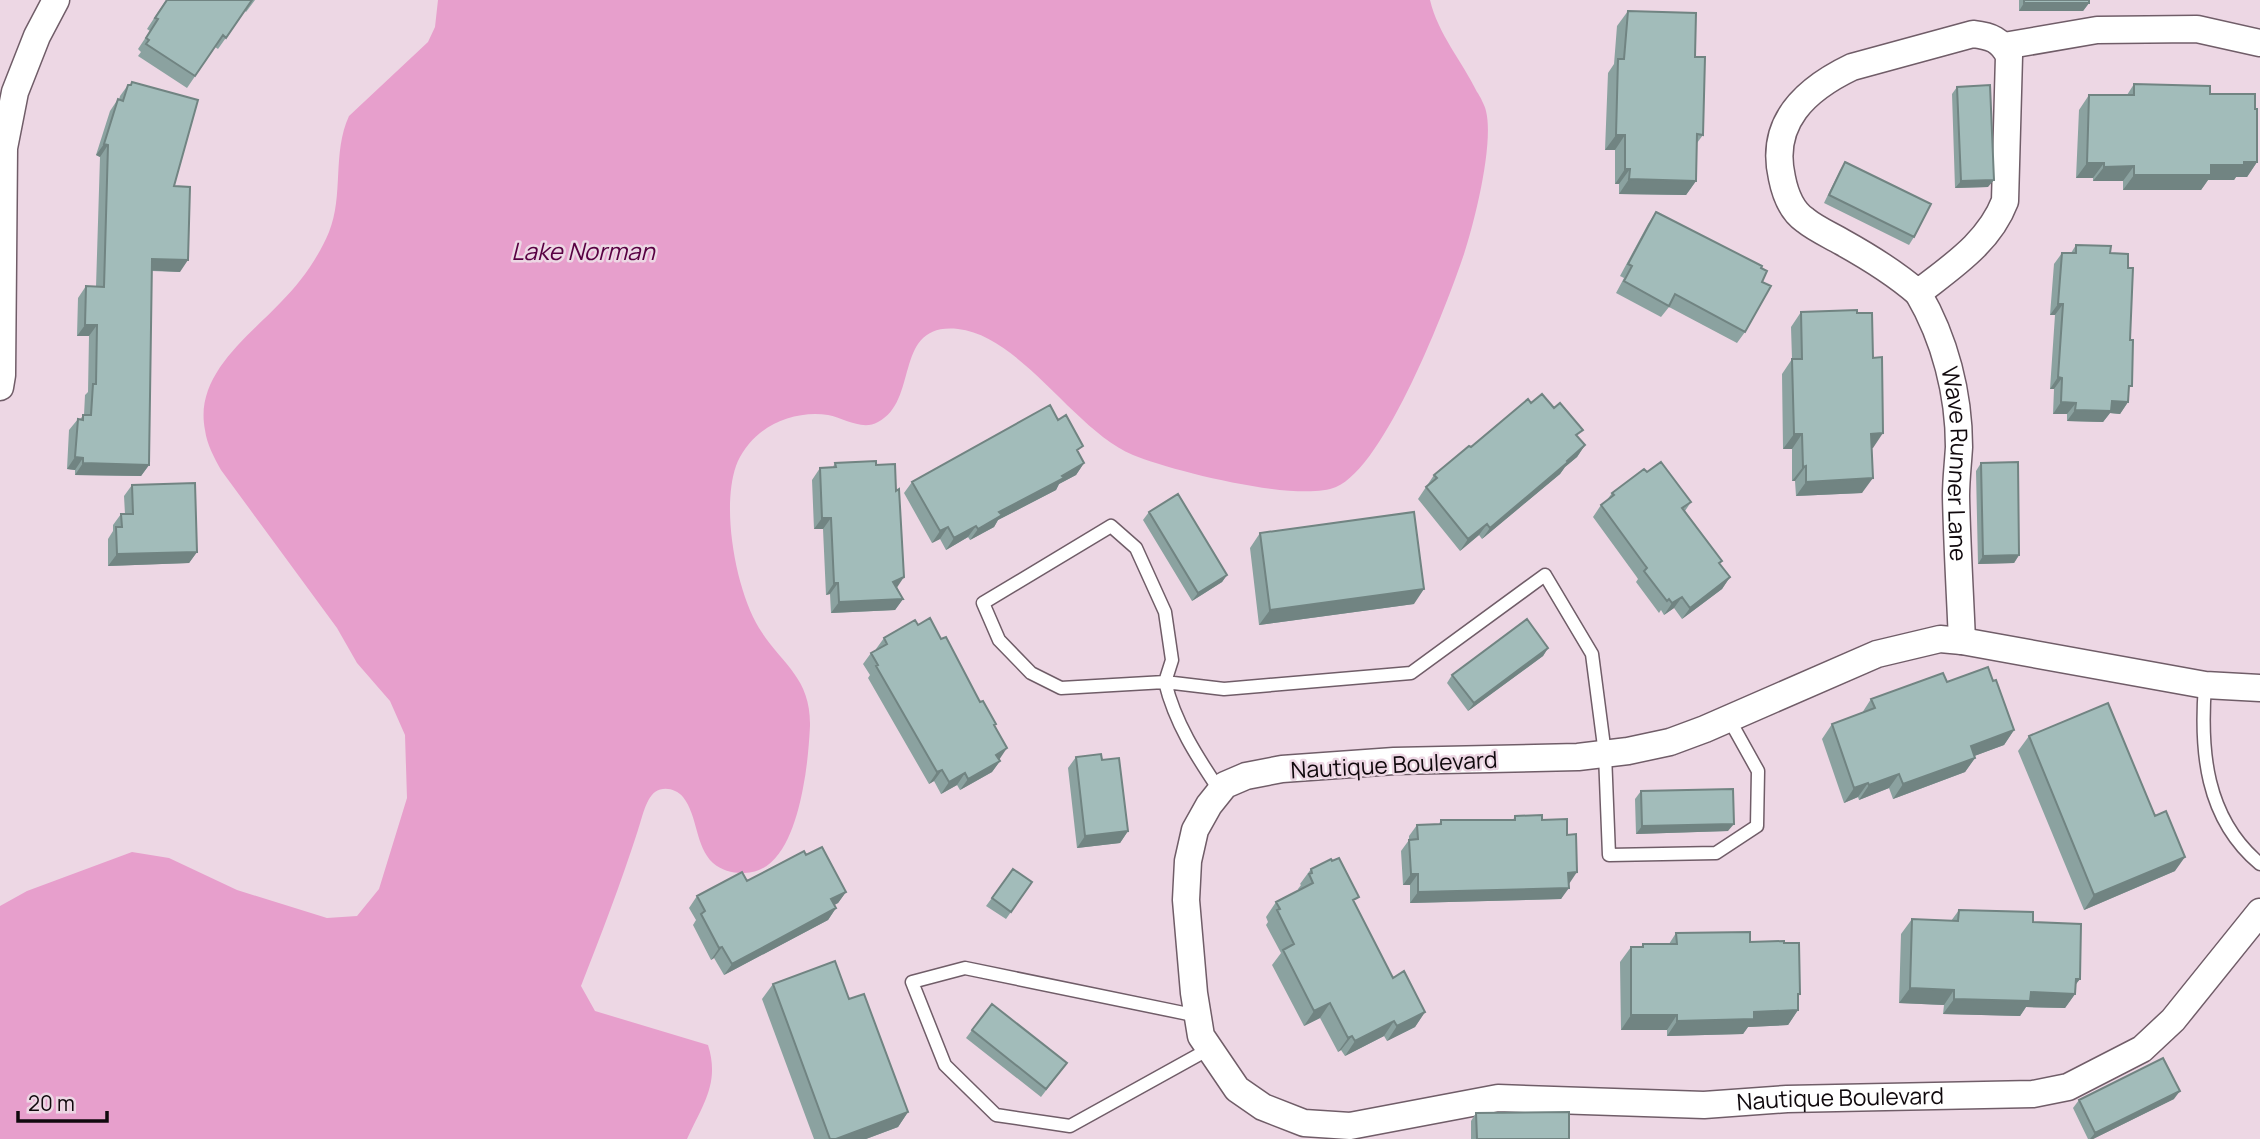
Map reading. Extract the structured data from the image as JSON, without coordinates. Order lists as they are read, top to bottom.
{
  "streets": {
    "street": ["Wave Runner Lane", "Nautique Boulevard"]
  },
  "crossings": [
    ["Wave Runner Lane", "Nautique Boulevard"]
  ],
  "water": ["Lake Norman"],
  "scale_bar": "20 m"
}
